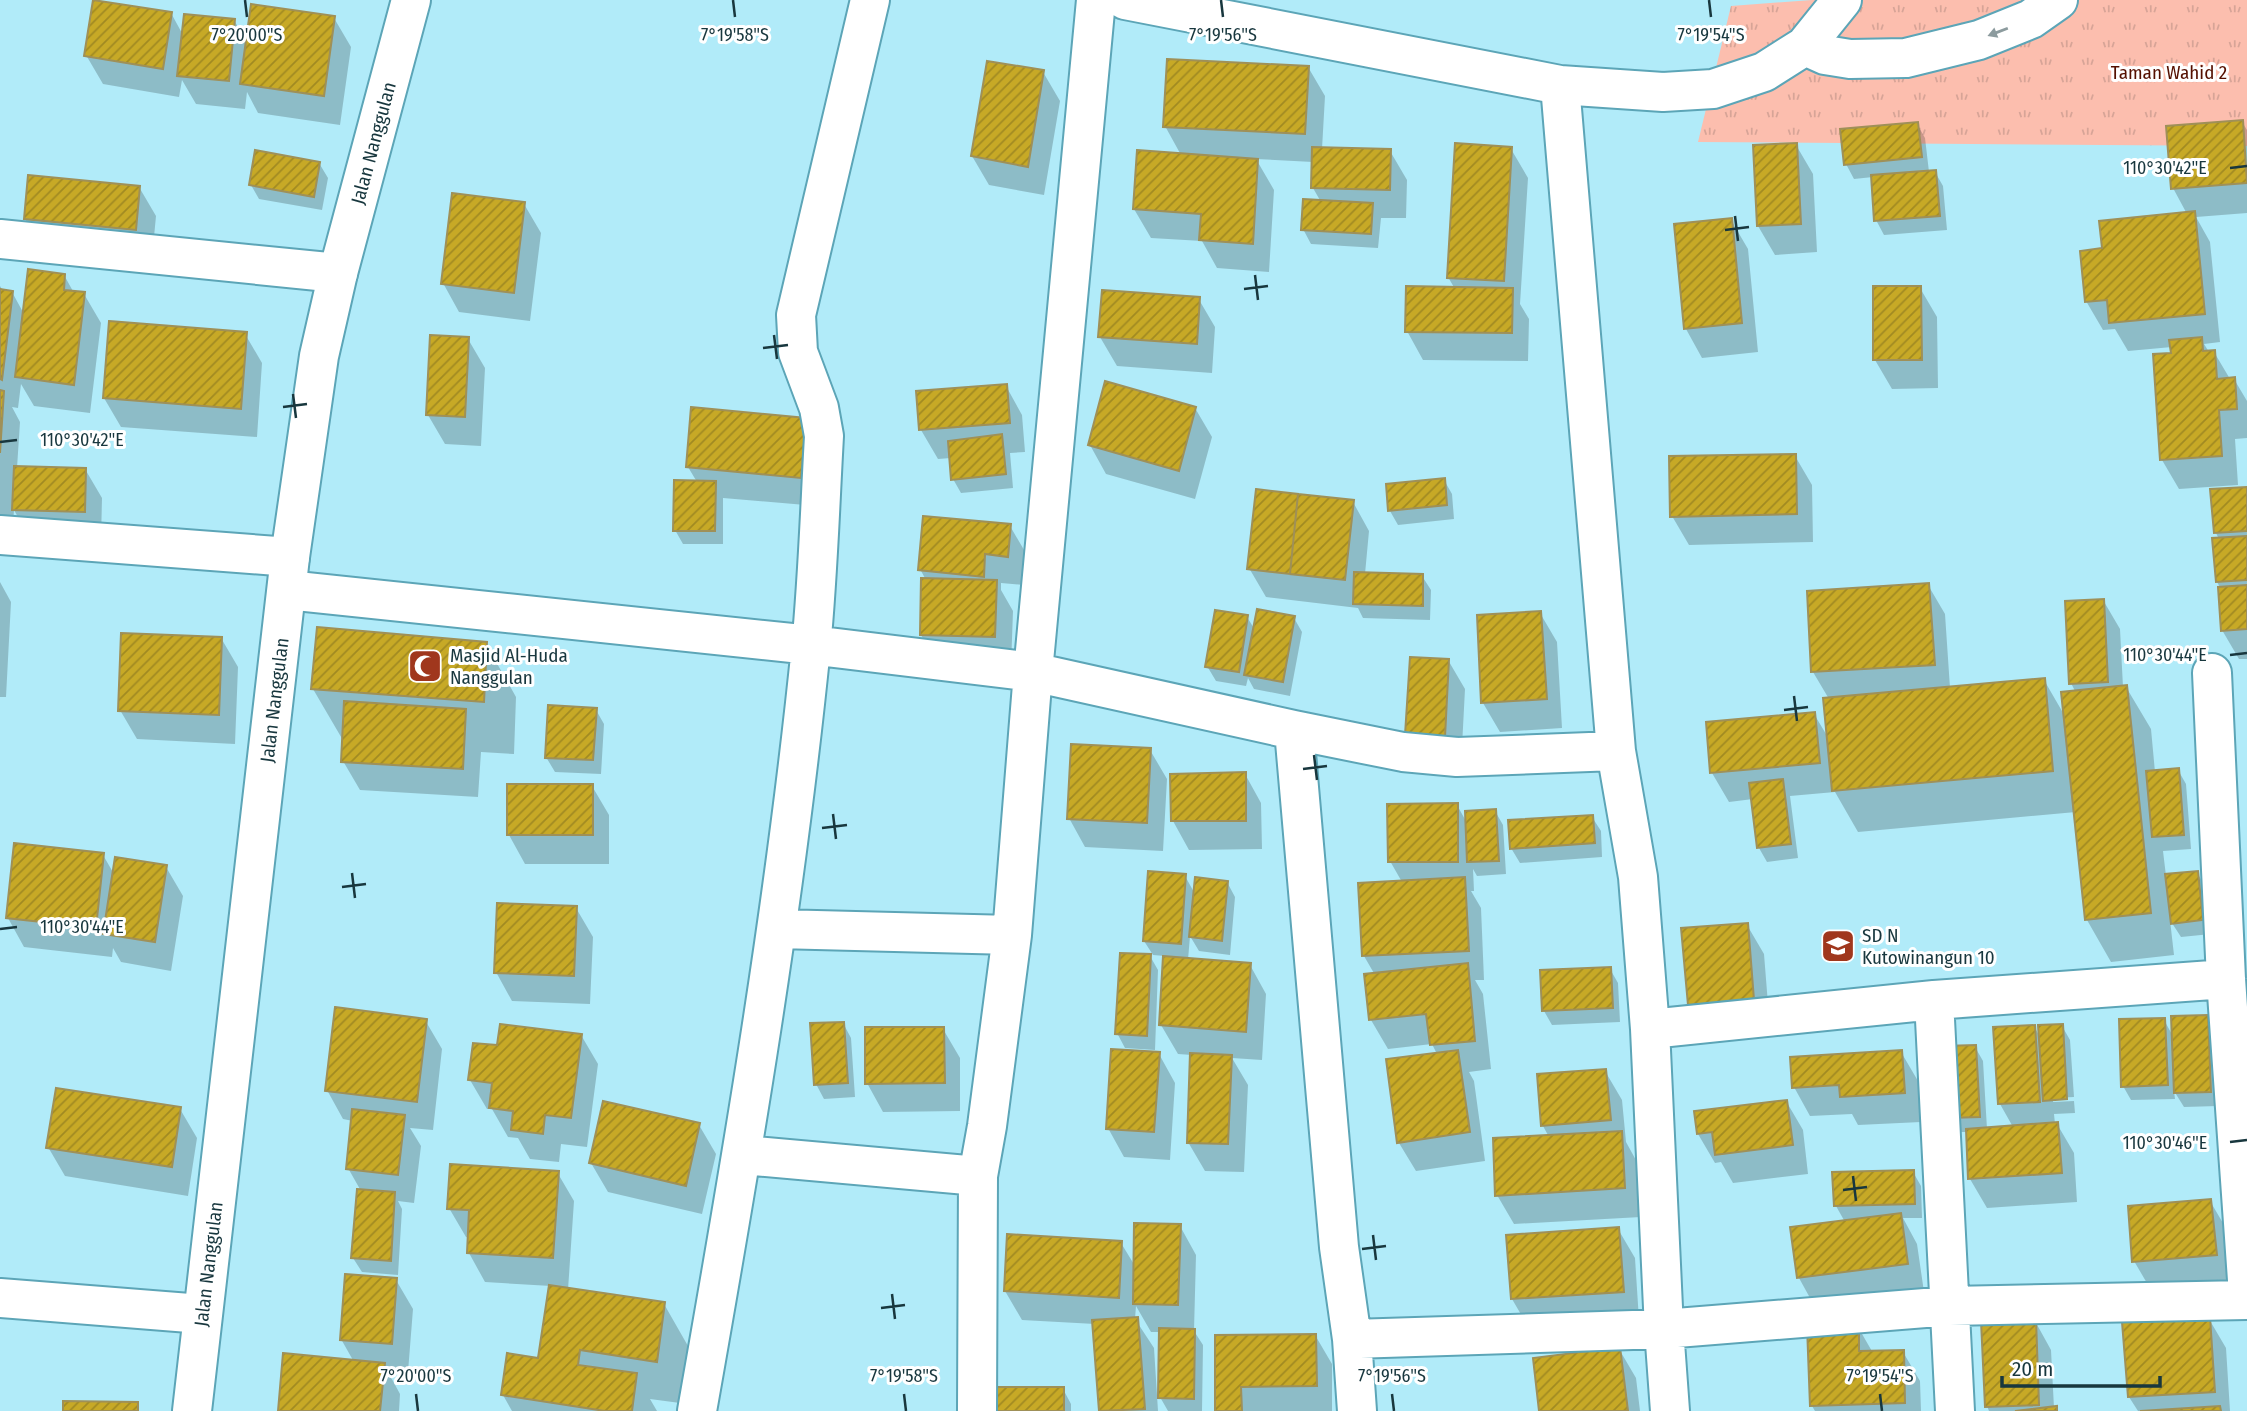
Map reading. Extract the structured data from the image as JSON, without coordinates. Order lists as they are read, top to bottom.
{
  "streets": {
    "street": ["Jalan Nanggulan"]
  },
  "parks": ["Taman Wahid 2"],
  "places": {
    "mosque": ["Masjid Al-Huda Nanggulan"],
    "school or university": ["SD N Kutowinangun 10"]
  },
  "scale_bar": "20 m",
  "coordinates": [
    "7°20'00\"S",
    "7°19'58\"S",
    "7°19'56\"S",
    "7°19'54\"S",
    "110°30'42\"E",
    "110°30'44\"E",
    "110°30'46\"E"
  ]
}
